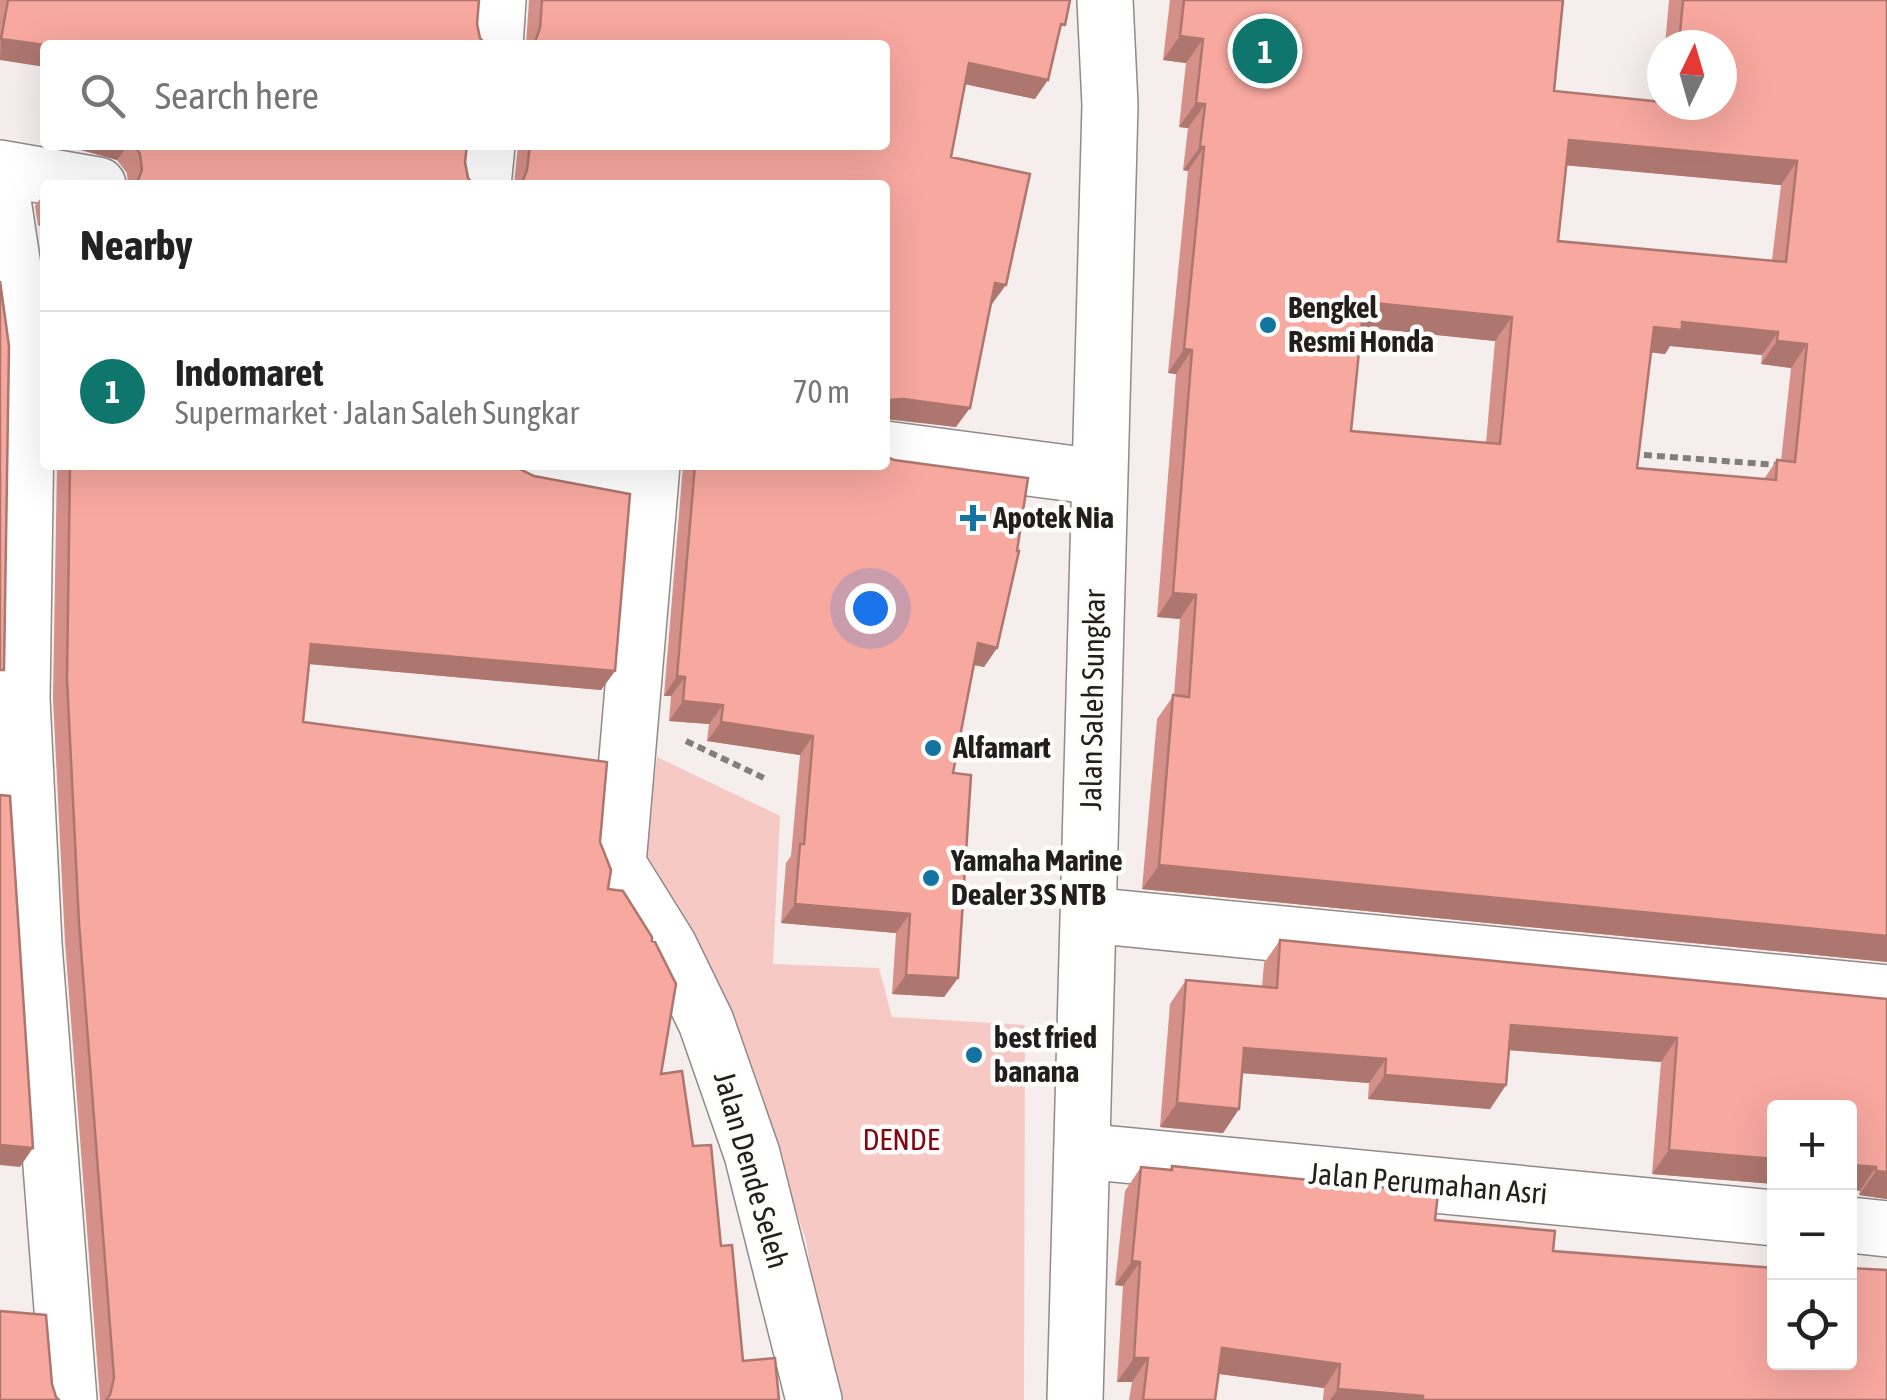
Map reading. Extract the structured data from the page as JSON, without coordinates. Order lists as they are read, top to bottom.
{
  "streets": {
    "main road": ["Jalan Saleh Sungkar", "Jalan Dende Seleh", "Jalan Perumahan Asri"]
  },
  "crossings": [
    ["Jalan Saleh Sungkar", "Jalan Perumahan Asri"]
  ],
  "parks": ["DENDE"],
  "places": {
    "other": [
      "Bengkel Resmi Honda",
      "Alfamart",
      "Yamaha Marine Dealer 3S NTB",
      "best fried banana"
    ],
    "health": ["Apotek Nia"]
  },
  "north": "top",
  "page": {
    "pins": "1",
    "search": "Search here",
    "heading": "Nearby",
    "list": [
      {
        "mark": "1",
        "name": "Indomaret",
        "note": "Supermarket · Jalan Saleh Sungkar",
        "value": "70 m"
      }
    ],
    "map_buttons": ["+", "−"]
  }
}
